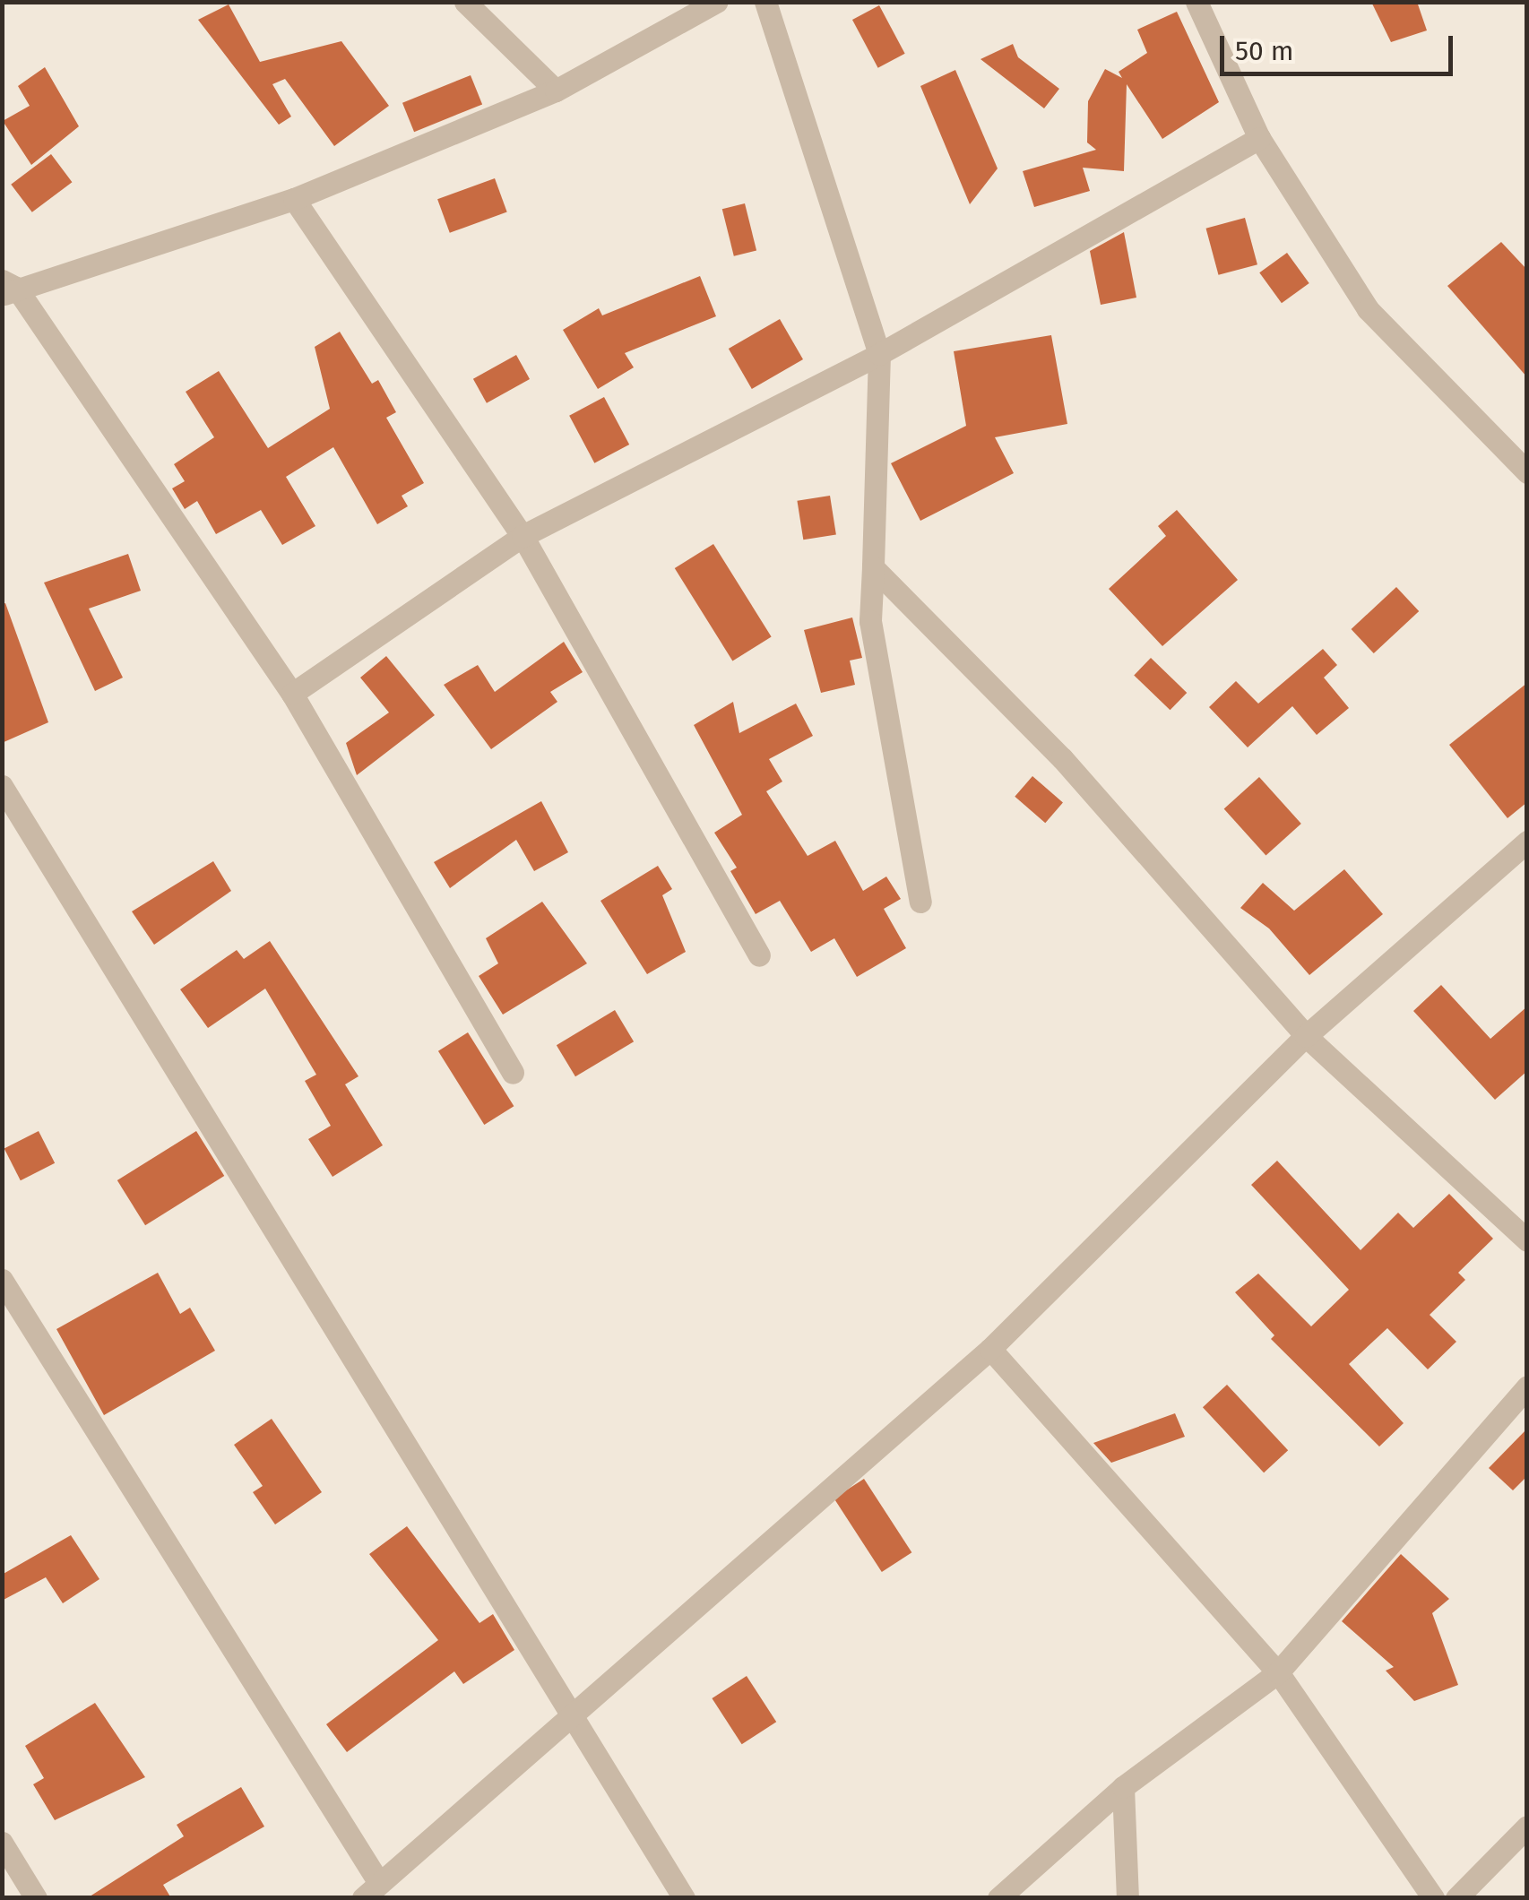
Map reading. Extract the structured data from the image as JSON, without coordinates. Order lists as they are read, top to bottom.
{
  "scale_bar": "50 m"
}
